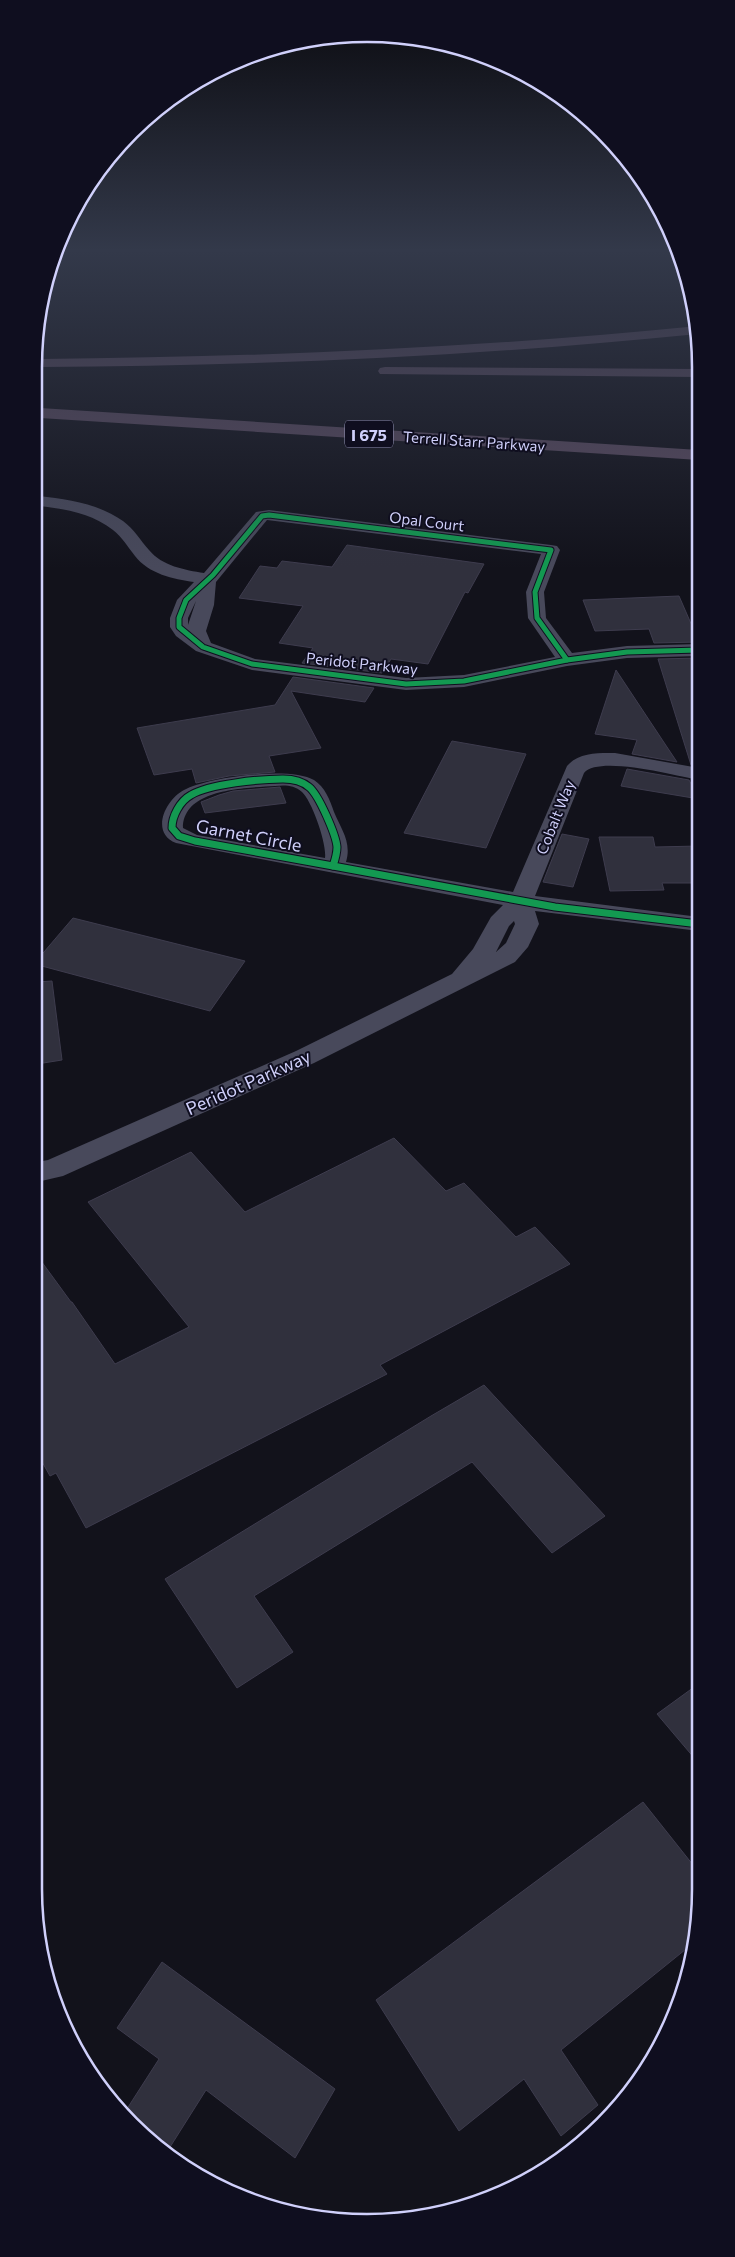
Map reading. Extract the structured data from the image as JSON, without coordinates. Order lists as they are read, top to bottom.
{
  "streets": {
    "highway": ["I 675", "Terrell Starr Parkway"],
    "street": [
      "Opal Court",
      "Peridot Parkway",
      "Cobalt Way",
      "Garnet Circle"
    ]
  },
  "crossings": [
    ["Opal Court", "Peridot Parkway"],
    ["Peridot Parkway", "Cobalt Way"],
    ["Peridot Parkway", "Garnet Circle"],
    ["Cobalt Way", "Garnet Circle"]
  ]
}
